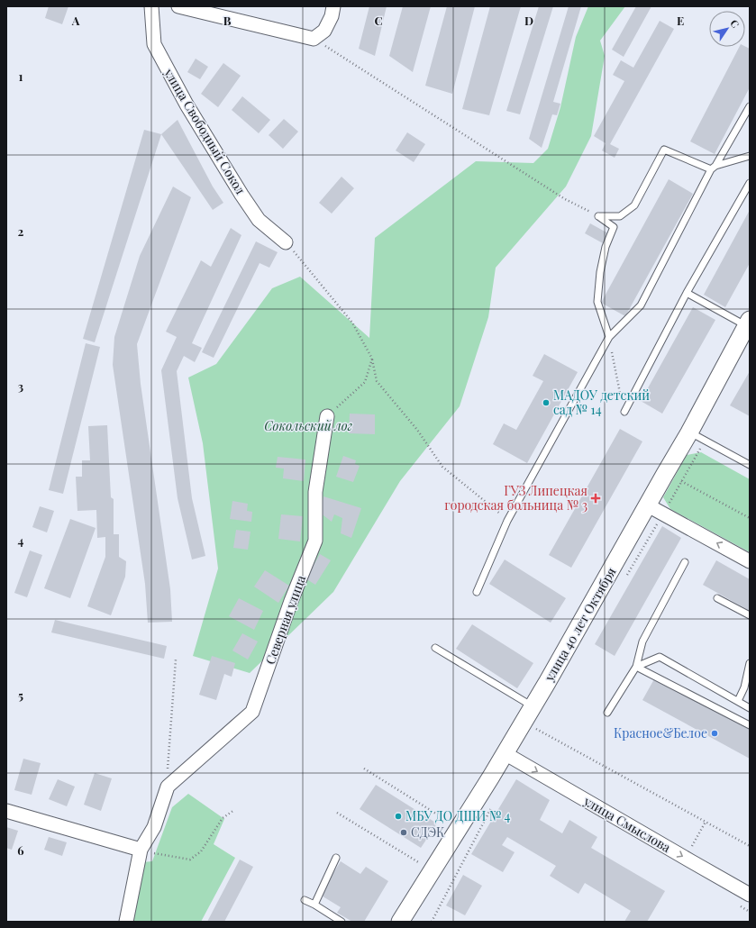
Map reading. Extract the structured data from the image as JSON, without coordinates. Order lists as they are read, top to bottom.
{
  "streets": {
    "street": [
      "улица Свободный Сокол",
      "Северная улица",
      "улица 40 лет Октября",
      "улица Смыслова"
    ]
  },
  "crossings": [
    ["улица 40 лет Октября", "улица Смыслова"]
  ],
  "one_way": ["улица Смыслова"],
  "parks": ["Сокольский лог"],
  "places": {
    "other": [
      "МАДОУ детский сад № 14",
      "Красное&Белое",
      "МБУ ДО ДШИ № 4",
      "СДЭК"
    ],
    "health": ["ГУЗ Липецкая городская больница № 3"]
  },
  "north": "top right",
  "grid": {
    "columns": [
      "A",
      "B",
      "C",
      "D",
      "E"
    ],
    "rows": [
      "1",
      "2",
      "3",
      "4",
      "5",
      "6"
    ]
  }
}
